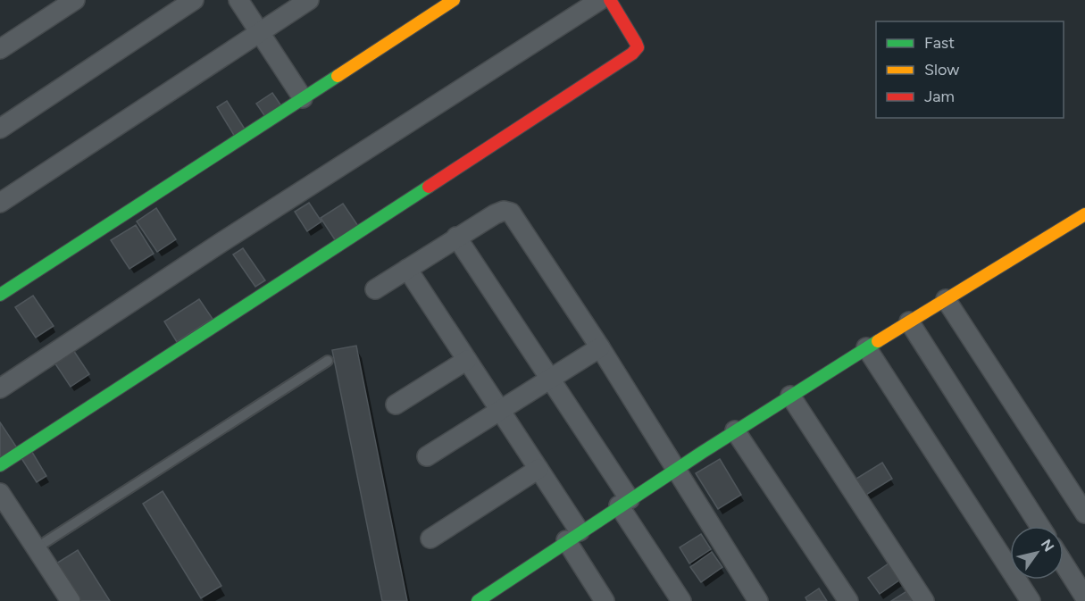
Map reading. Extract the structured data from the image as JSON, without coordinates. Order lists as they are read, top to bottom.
{
  "legend": ["Fast", "Slow", "Jam"],
  "north": "top right"
}
